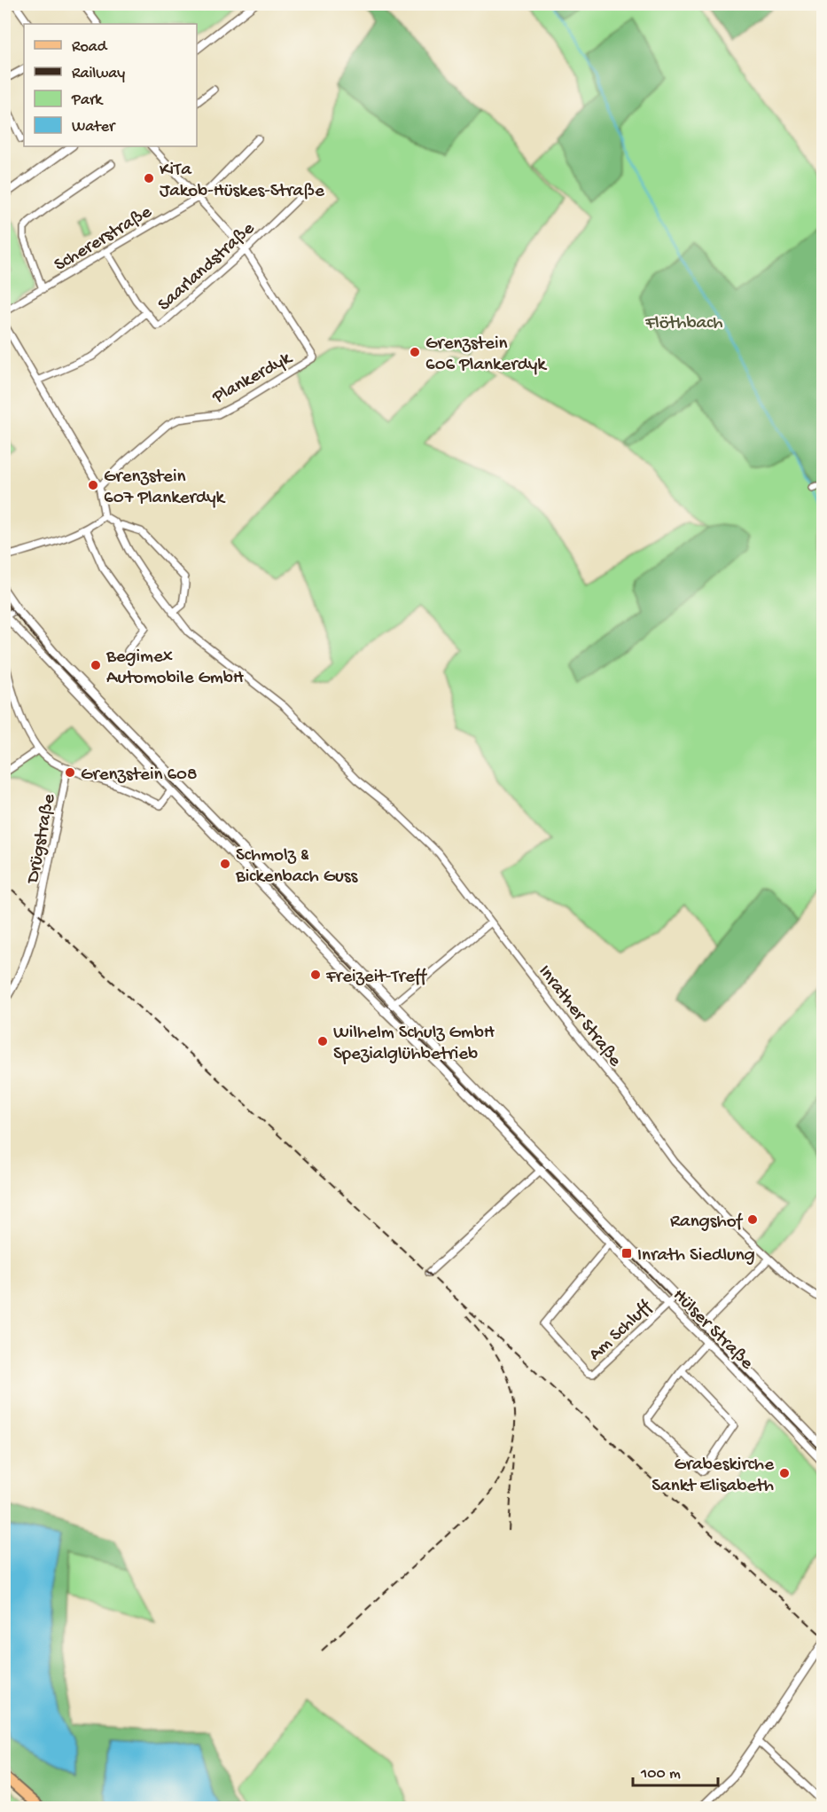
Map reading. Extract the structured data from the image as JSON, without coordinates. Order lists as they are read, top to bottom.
{
  "streets": {
    "street": [
      "Schererstraße",
      "Saarlandstraße",
      "Plankerdyk",
      "Drügstraße",
      "Inrather Straße",
      "Hülser Straße",
      "Am Schluff"
    ]
  },
  "crossings": [
    ["Schererstraße", "Saarlandstraße"],
    ["Saarlandstraße", "Plankerdyk"],
    ["Inrather Straße", "Hülser Straße"],
    ["Hülser Straße", "Am Schluff"]
  ],
  "parks": ["Flöthbach"],
  "places": {
    "other": [
      "KiTa Jakob-Hüskes-Straße",
      "Grenzstein 606 Plankerdyk",
      "Grenzstein 607 Plankerdyk",
      "Begimex Automobile GmbH",
      "Grenzstein 608",
      "Schmolz & Bickenbach Guss",
      "Freizeit-Treff",
      "Wilhelm Schulz GmbH Spezialglühbetrieb",
      "Rangshof",
      "Grabeskirche Sankt Elisabeth"
    ],
    "transit": ["Inrath Siedlung"]
  },
  "legend": [
    "Road",
    "Railway",
    "Park",
    "Water"
  ],
  "scale_bar": "100 m"
}
